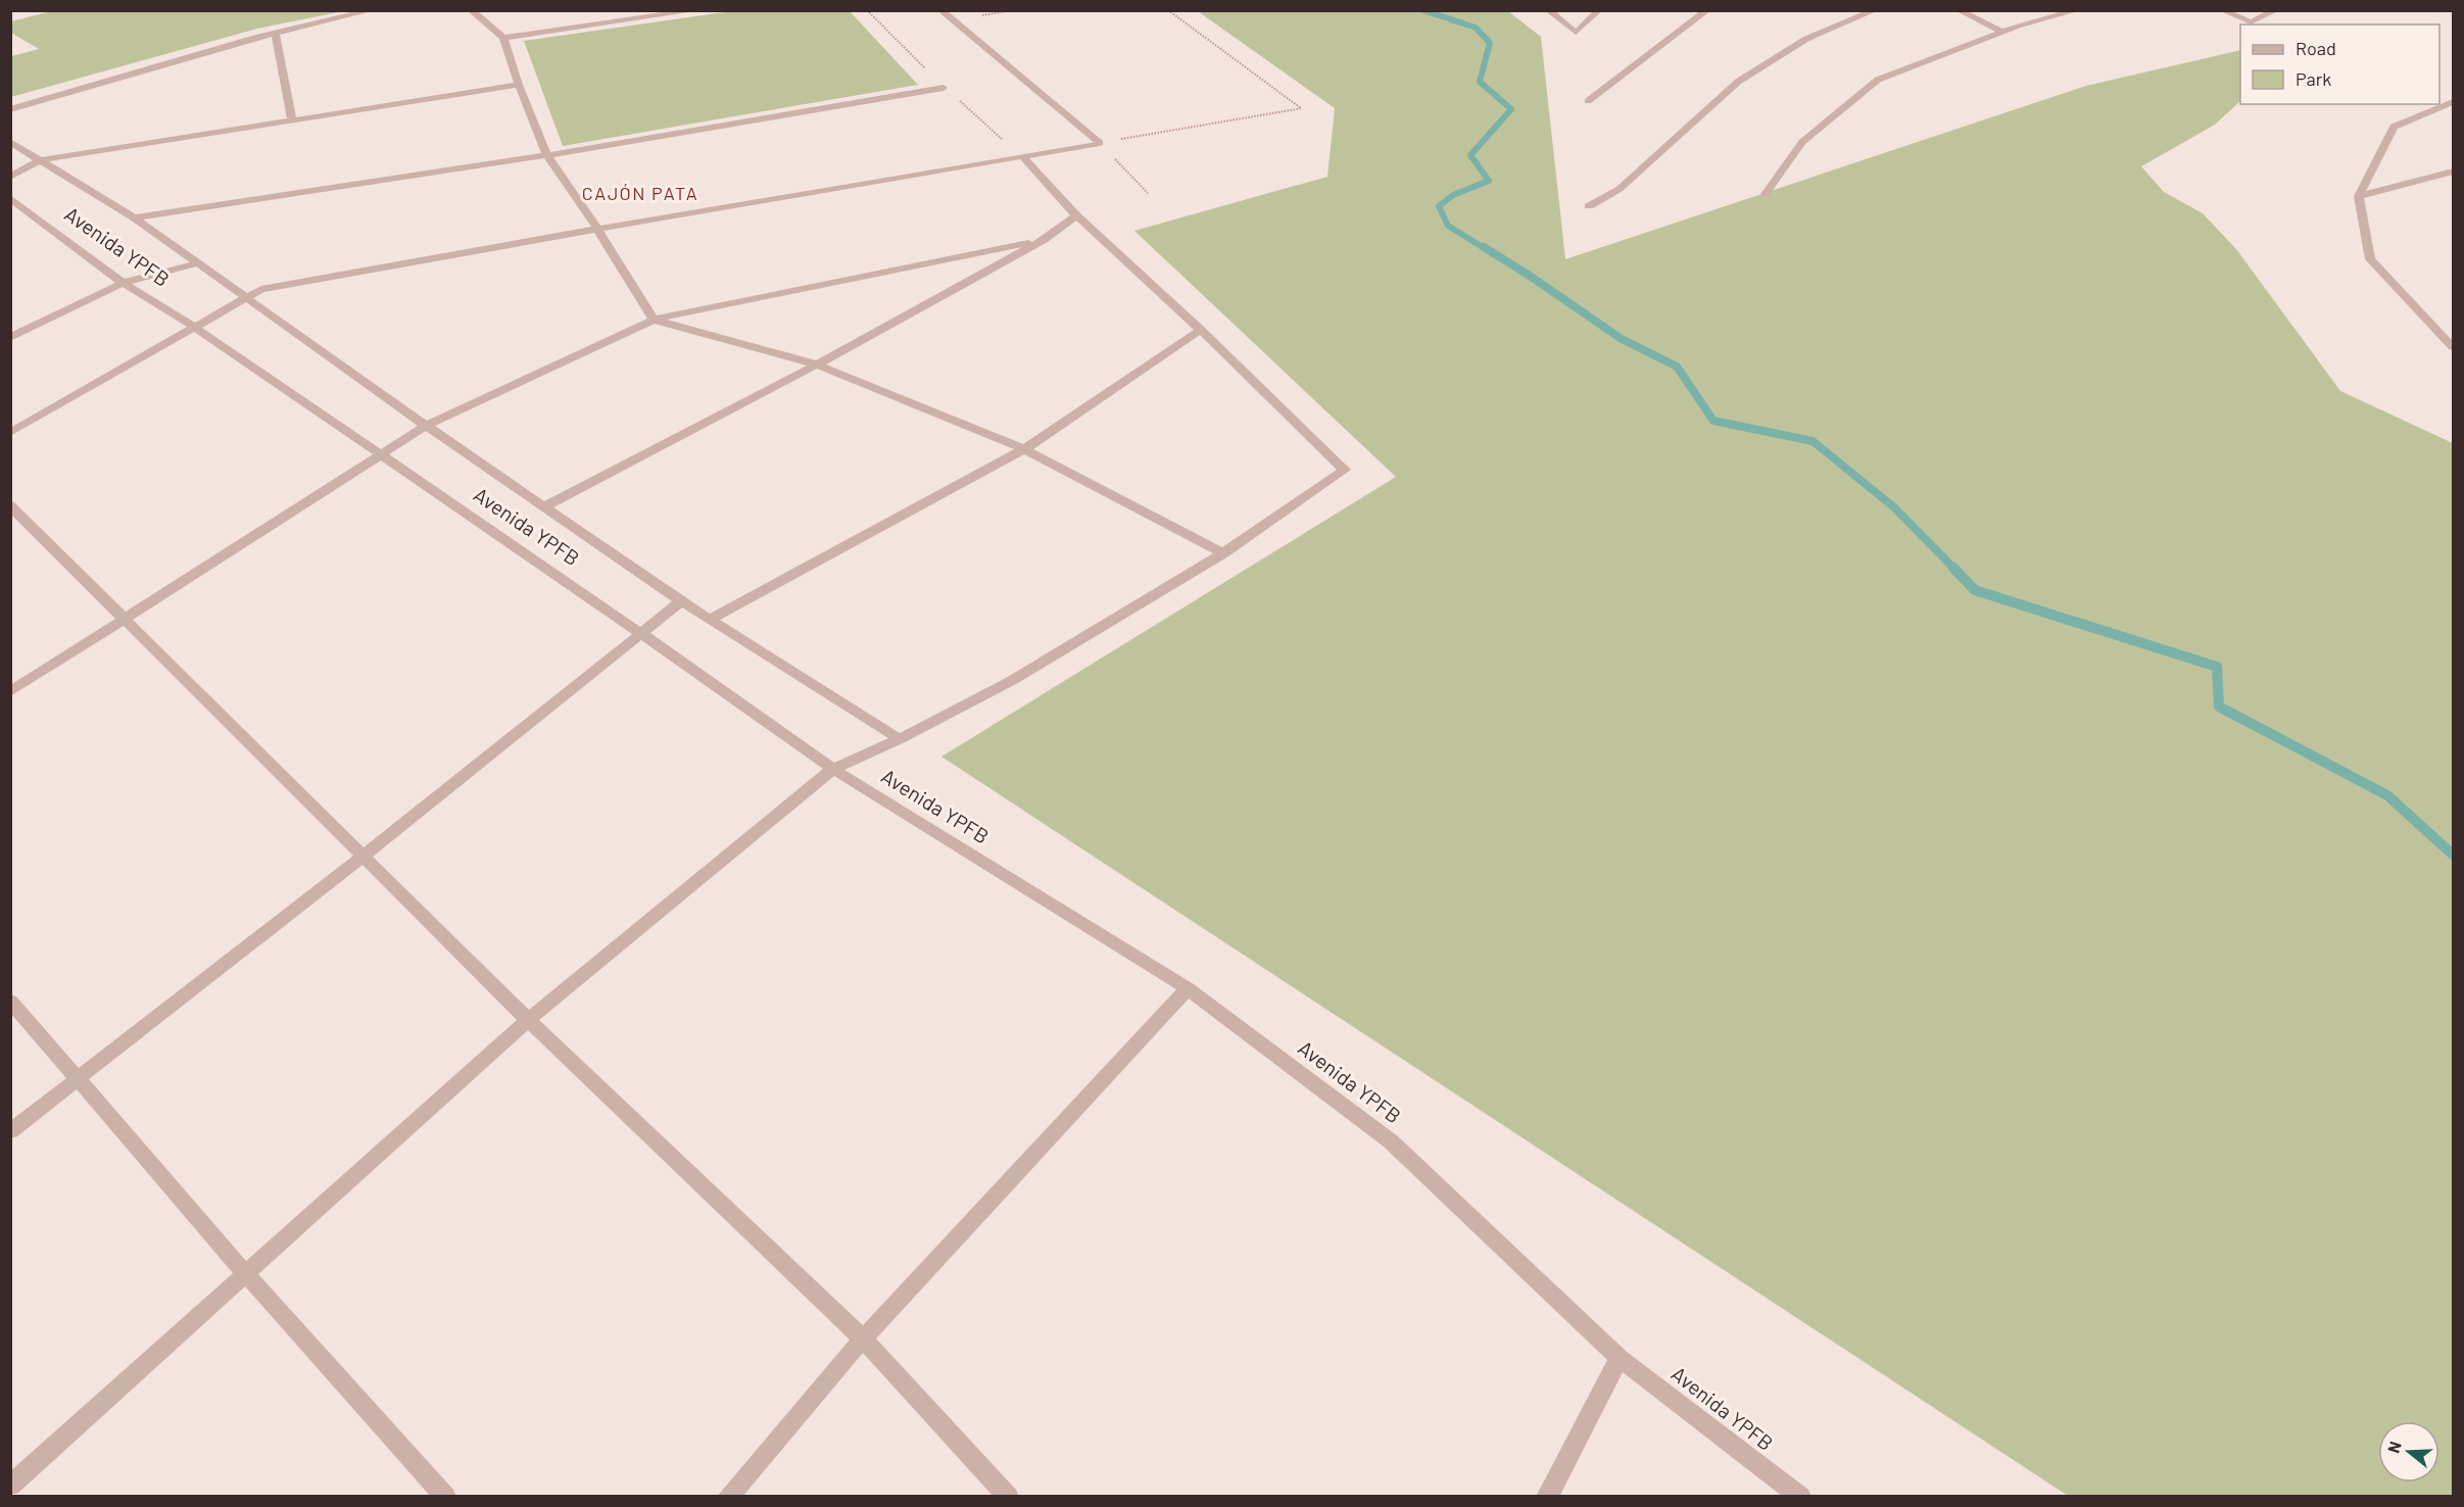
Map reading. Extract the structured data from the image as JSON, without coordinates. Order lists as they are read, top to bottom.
{
  "streets": {
    "street": ["Avenida YPFB"]
  },
  "districts": ["CAJÓN PATA"],
  "legend": ["Road", "Park"],
  "north": "left"
}
